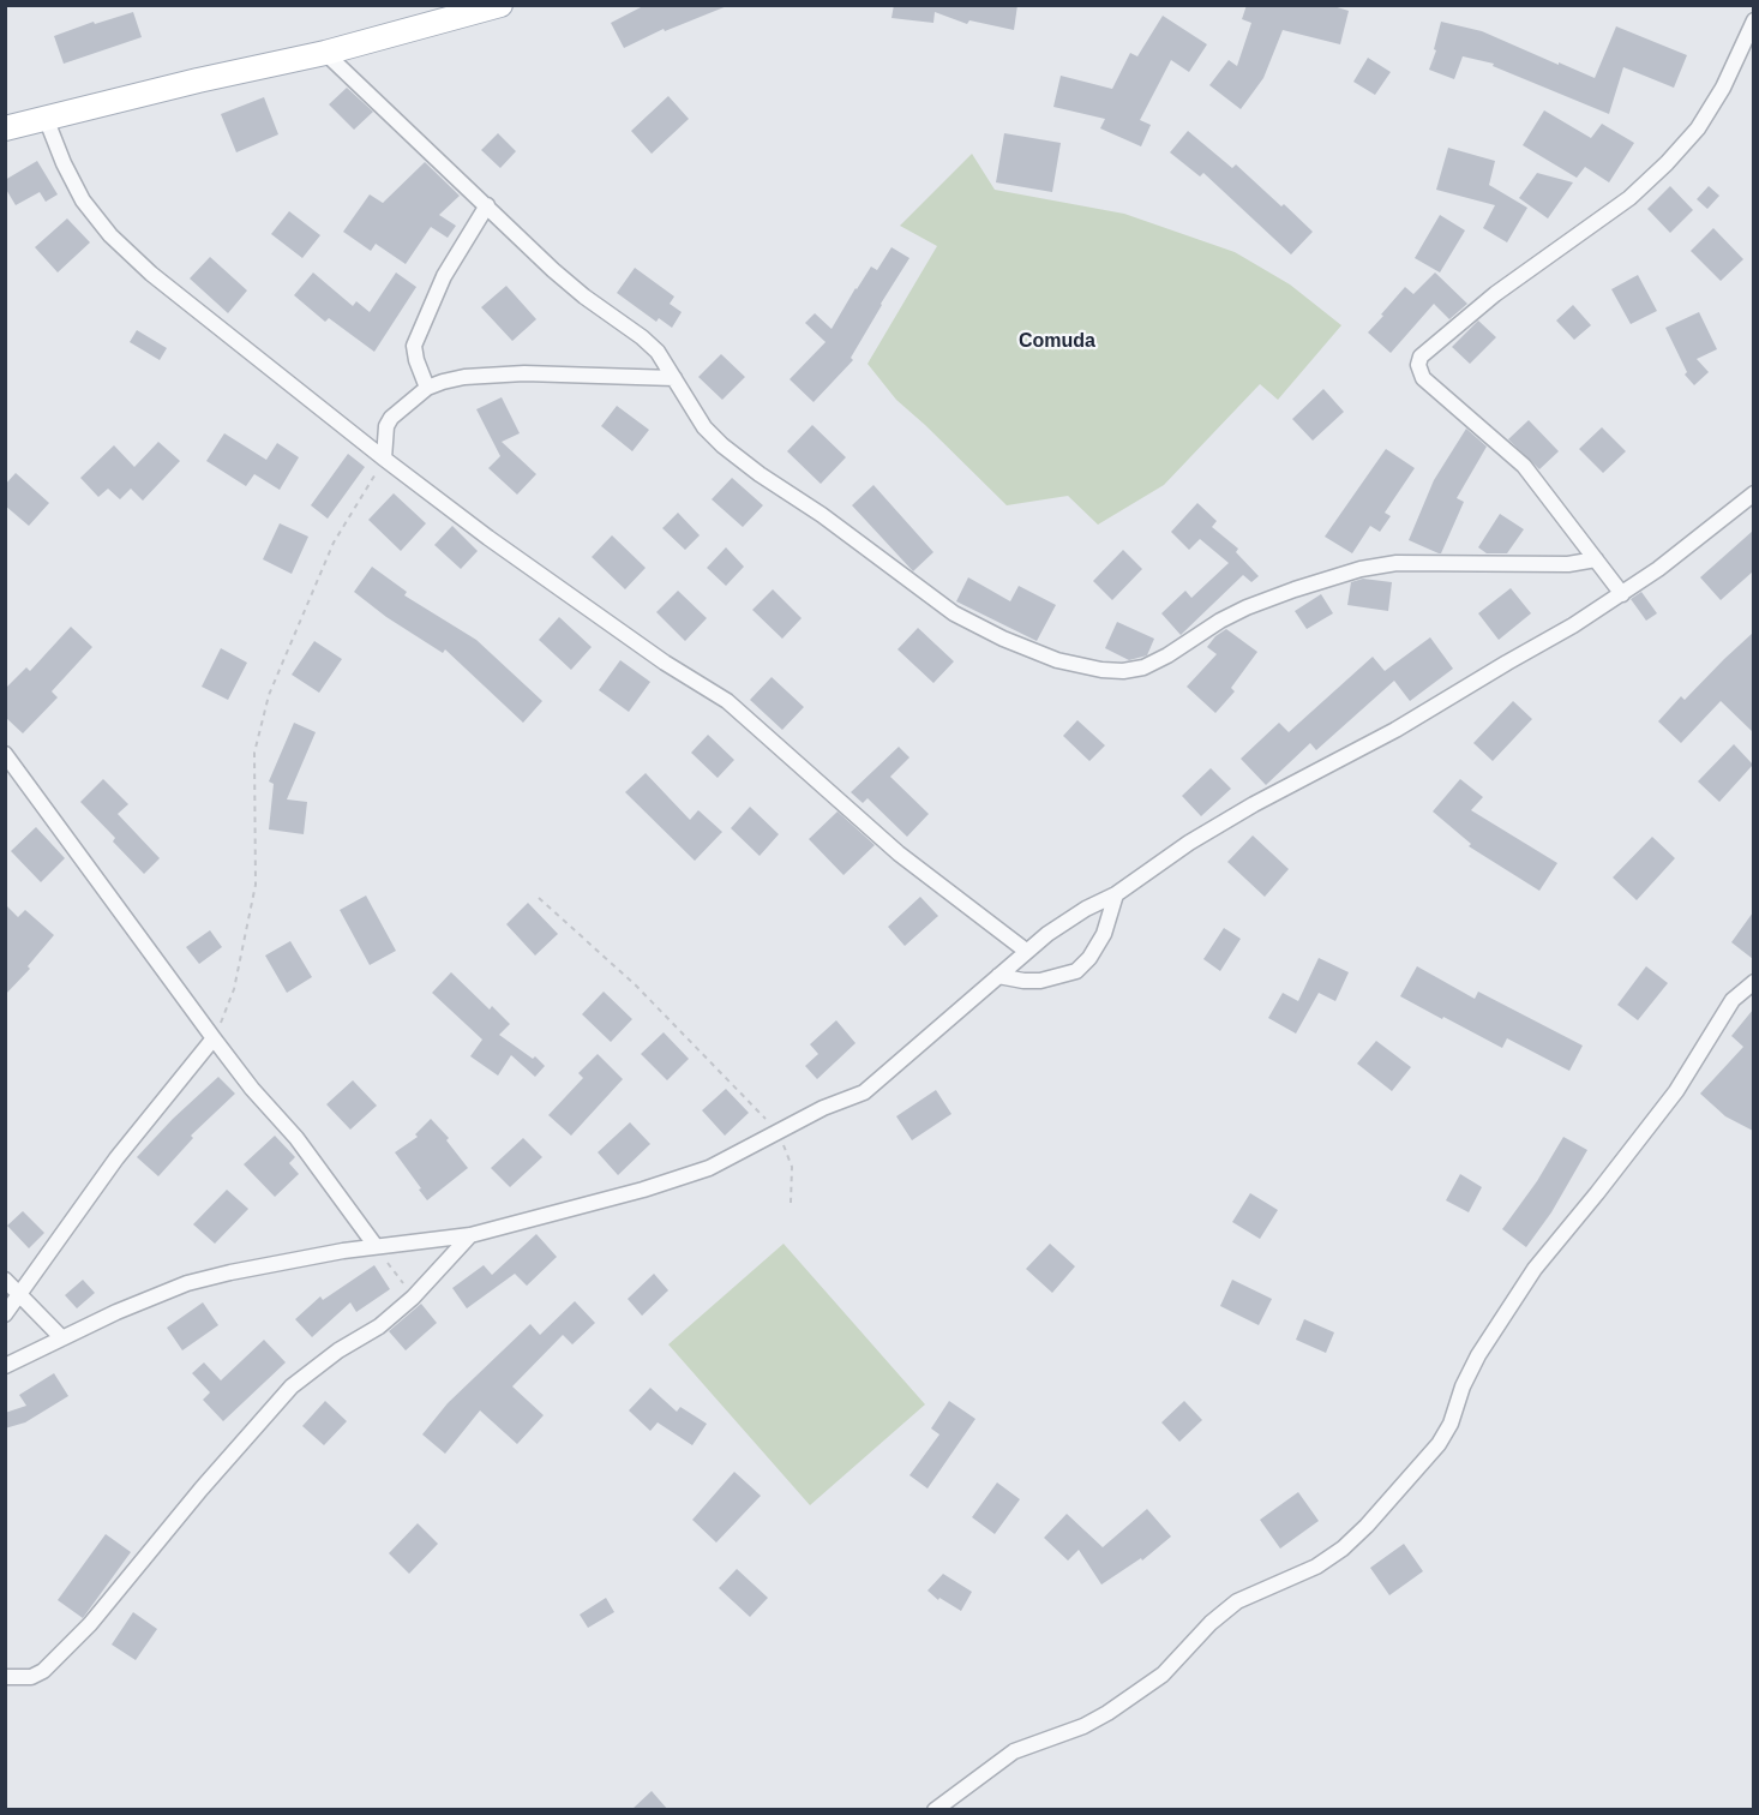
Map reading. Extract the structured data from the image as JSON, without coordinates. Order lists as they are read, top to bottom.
{
  "districts": ["Comuda"]
}
